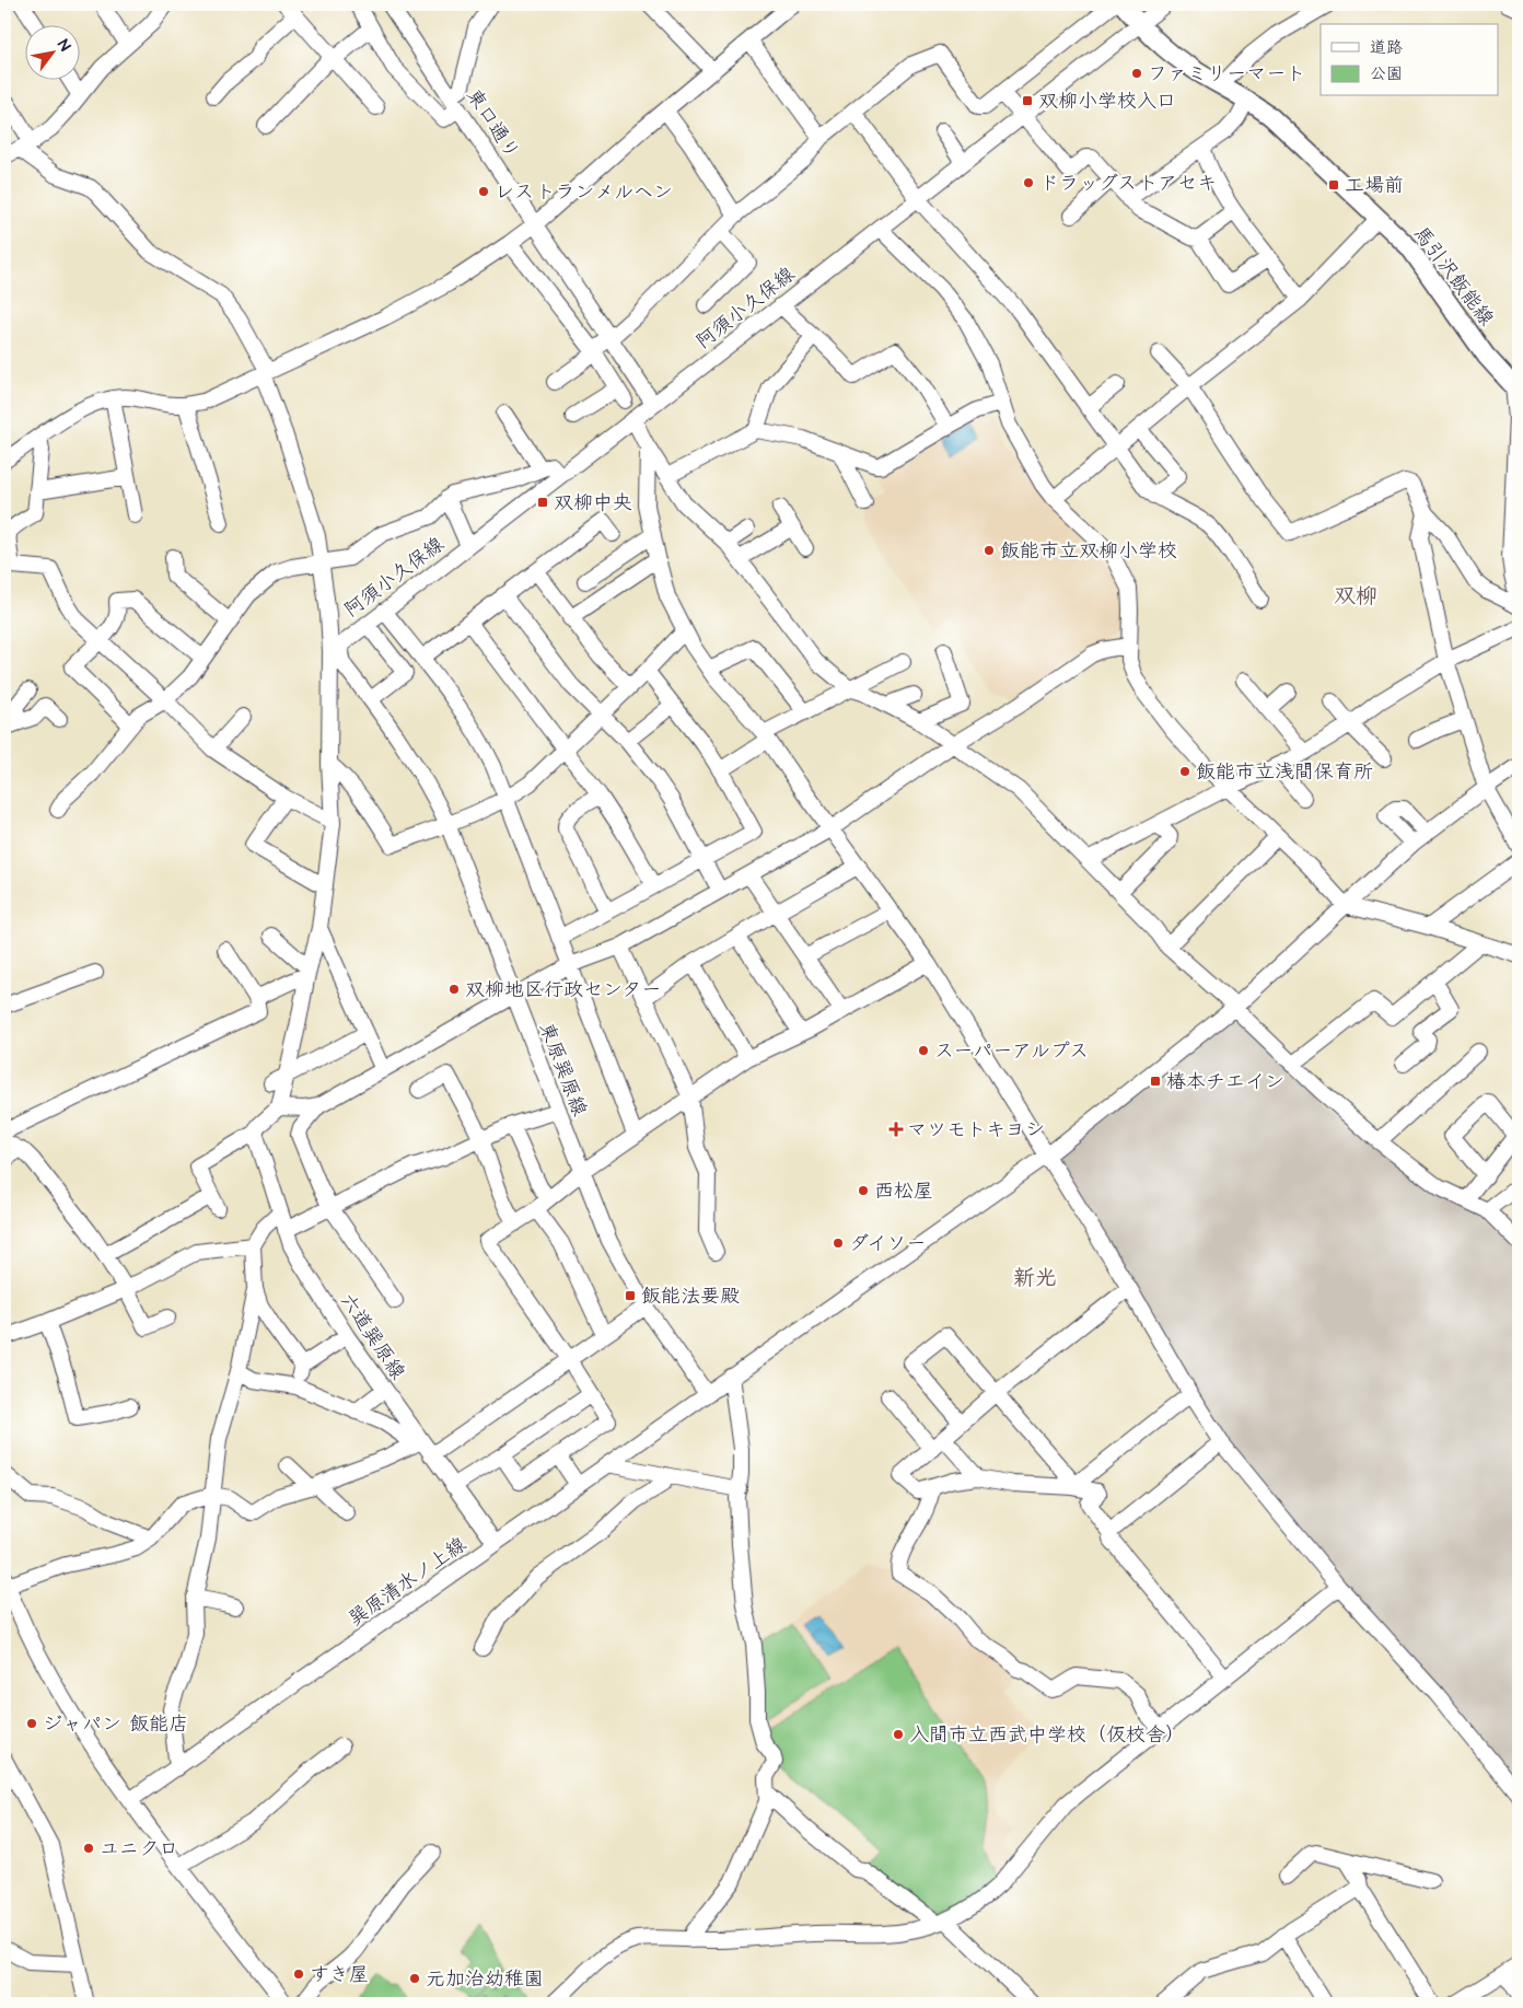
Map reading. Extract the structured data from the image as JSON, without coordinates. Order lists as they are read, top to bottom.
{
  "streets": {
    "main road": ["馬引沢飯能線"],
    "street": [
      "東口通り",
      "阿須小久保線",
      "東原巽原線",
      "六道巽原線",
      "巽原清水ノ上線"
    ]
  },
  "crossings": [
    ["東口通り", "阿須小久保線"],
    ["馬引沢飯能線", "阿須小久保線"],
    ["阿須小久保線", "東原巽原線"],
    ["東原巽原線", "巽原清水ノ上線"],
    ["六道巽原線", "巽原清水ノ上線"]
  ],
  "districts": ["双柳", "新光"],
  "places": {
    "other": [
      "ファミリーマート",
      "ドラッグストアセキ",
      "レストランメルヘン",
      "飯能市立双柳小学校",
      "飯能市立浅間保育所",
      "双柳地区行政センター",
      "スーパーアルプス",
      "西松屋",
      "ダイソー",
      "ジャパン 飯能店",
      "入間市立西武中学校（仮校舎）",
      "ユニクロ",
      "すき屋",
      "元加治幼稚園"
    ],
    "transit": [
      "双柳小学校入口",
      "工場前",
      "双柳中央",
      "椿本チエイン",
      "飯能法要殿"
    ],
    "health": ["マツモトキヨシ"]
  },
  "legend": ["道路", "公園"],
  "north": "top right"
}
